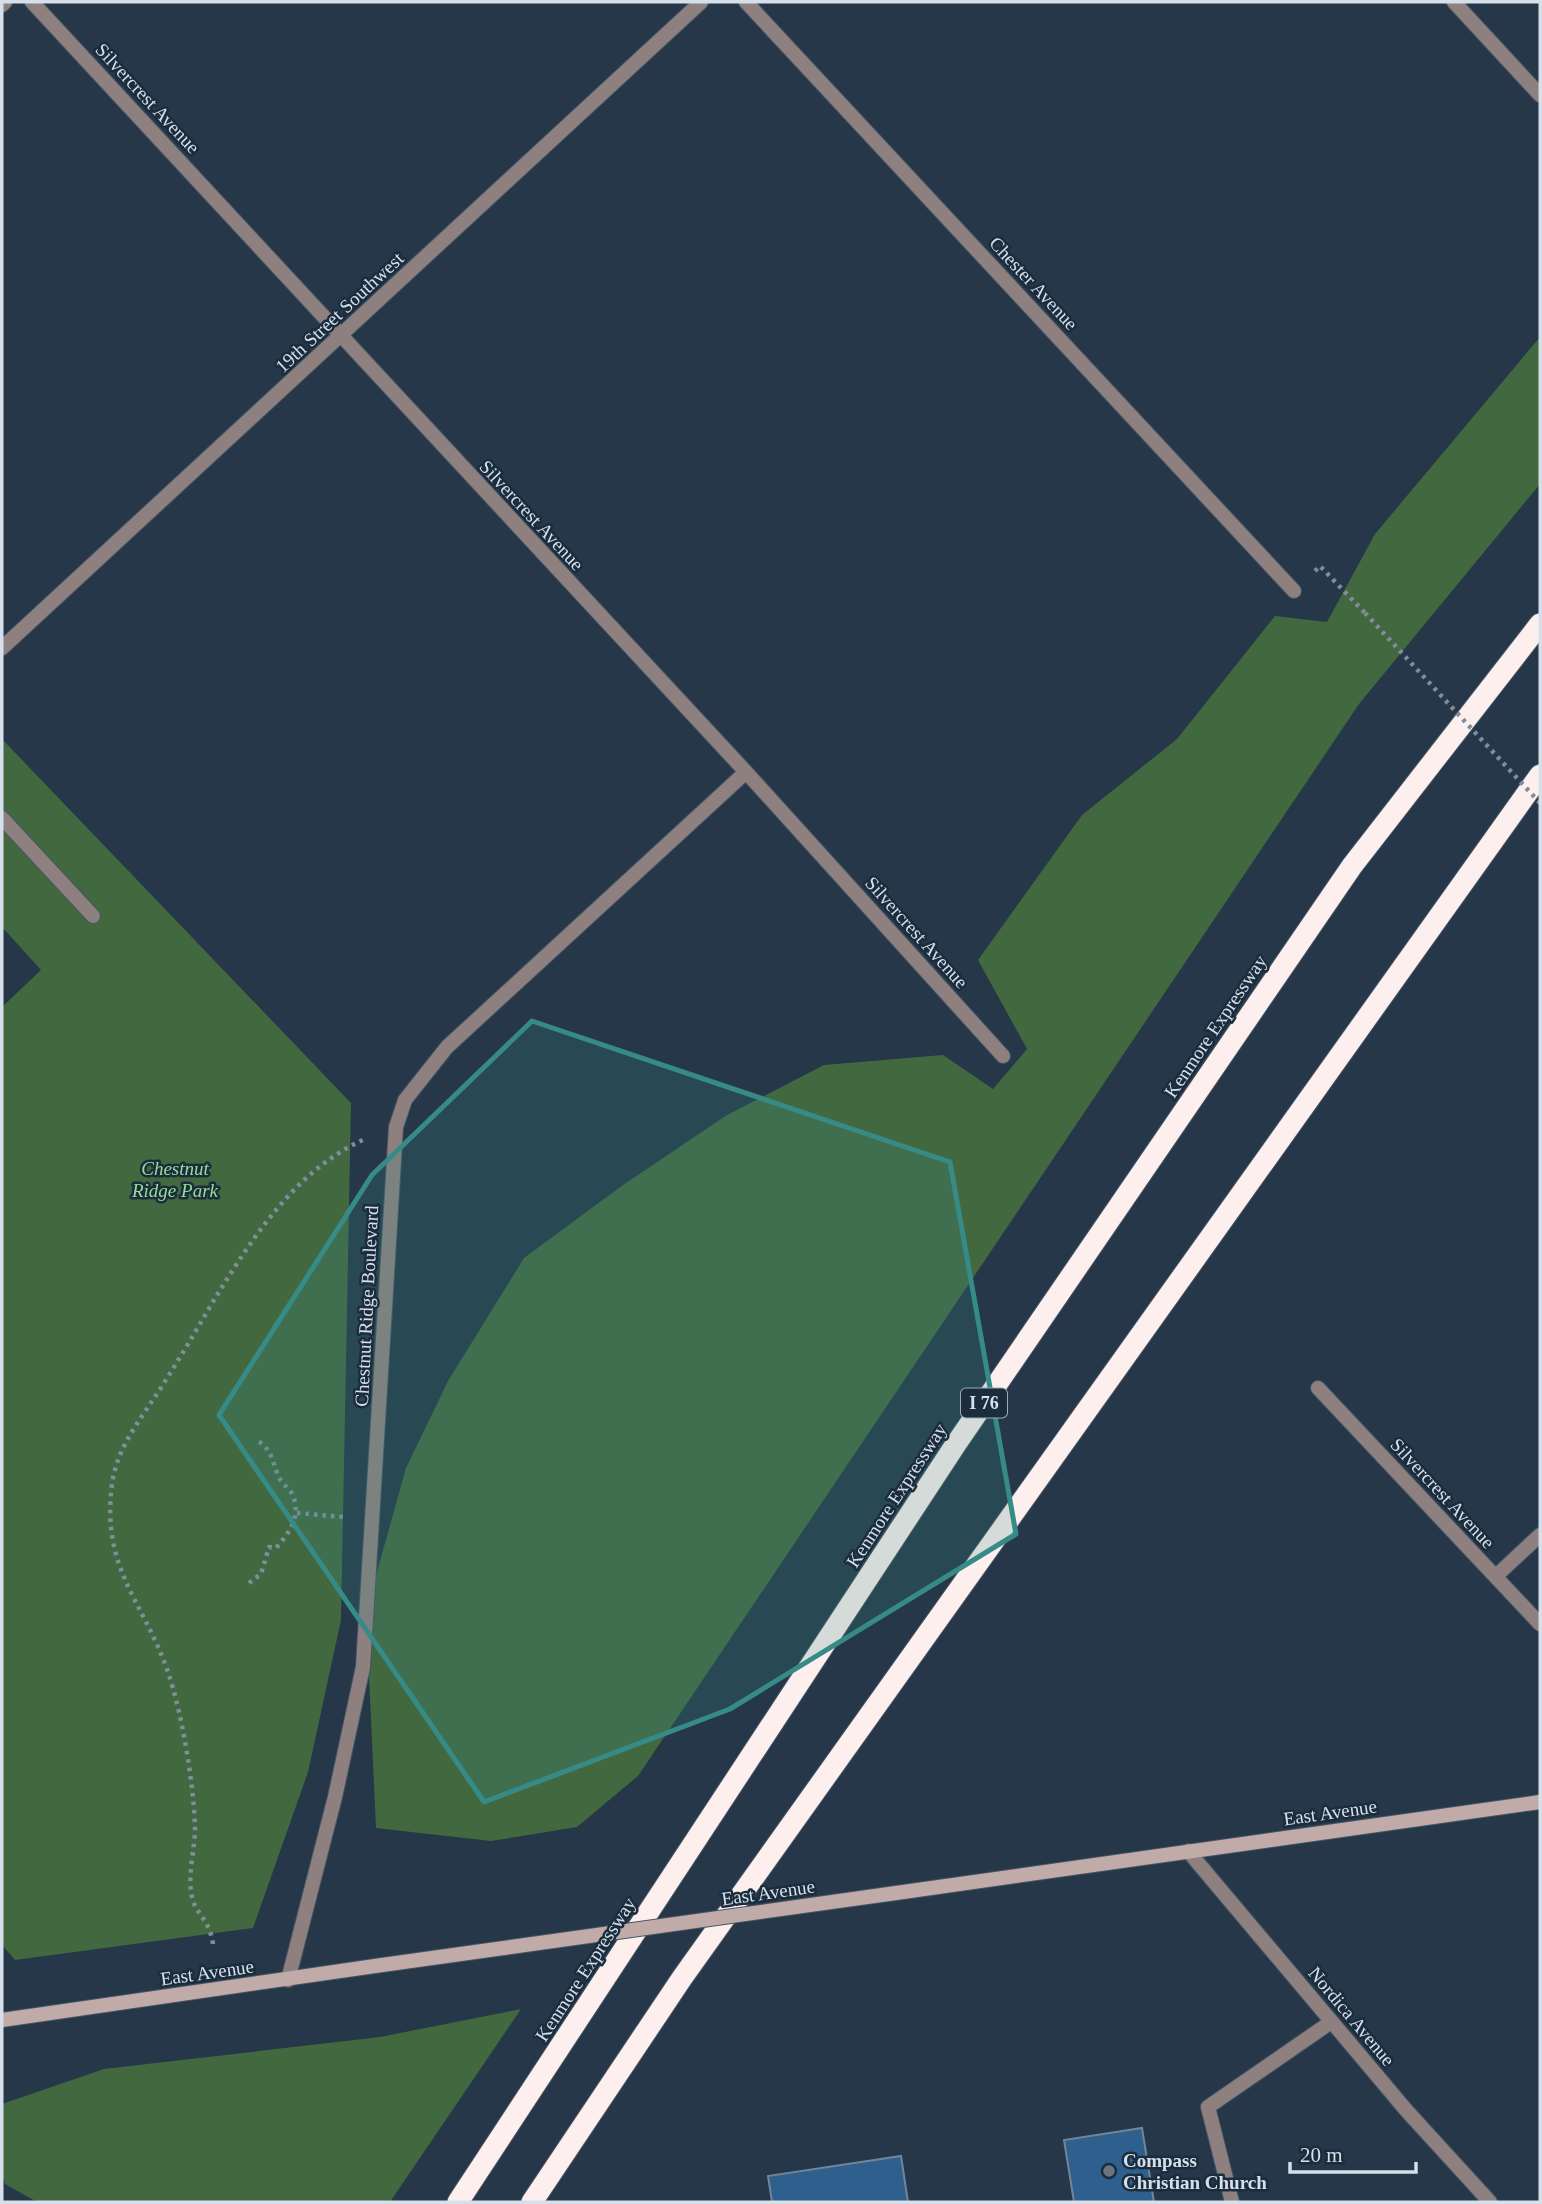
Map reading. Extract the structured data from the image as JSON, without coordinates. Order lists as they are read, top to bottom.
{
  "streets": {
    "highway": ["Kenmore Expressway", "I 76"],
    "main road": ["East Avenue"],
    "street": [
      "Silvercrest Avenue",
      "Chester Avenue",
      "19th Street Southwest",
      "Chestnut Ridge Boulevard",
      "Nordica Avenue"
    ]
  },
  "crossings": [
    ["Silvercrest Avenue", "19th Street Southwest"],
    ["Silvercrest Avenue", "Chestnut Ridge Boulevard"],
    ["Chestnut Ridge Boulevard", "East Avenue"],
    ["East Avenue", "Nordica Avenue"]
  ],
  "parks": ["Chestnut Ridge Park"],
  "places": ["Compass Christian Church"],
  "scale_bar": "20 m"
}
